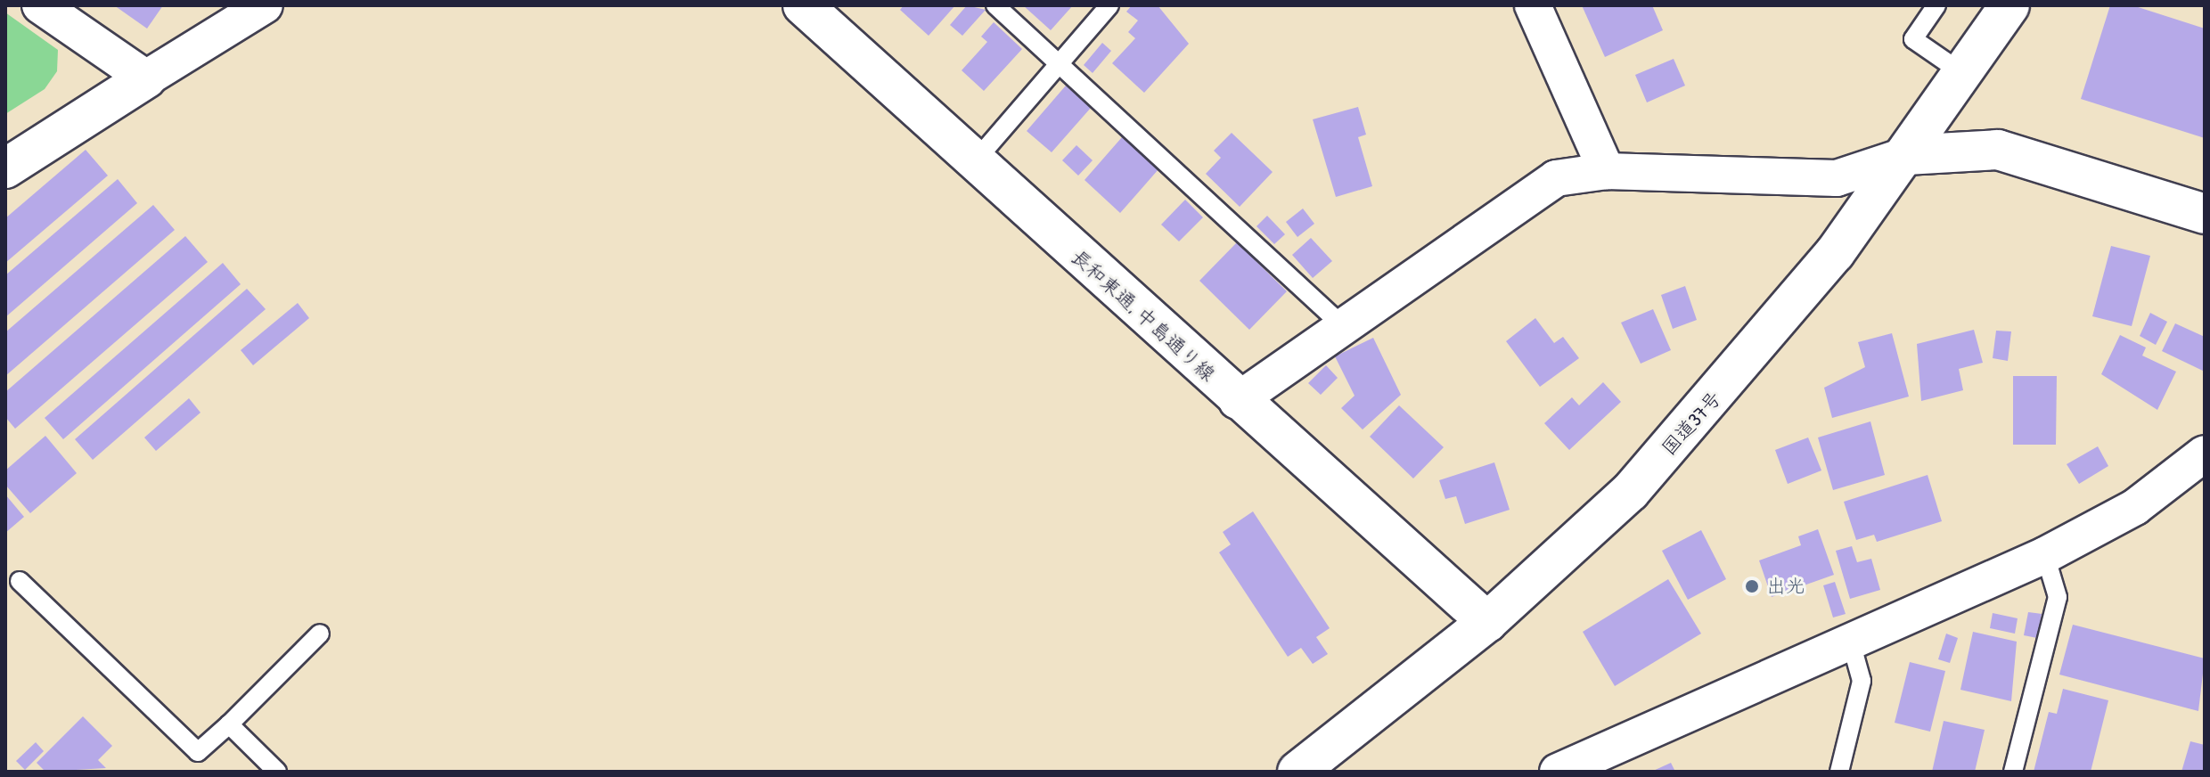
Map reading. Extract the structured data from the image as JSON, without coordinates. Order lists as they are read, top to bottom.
{
  "streets": {
    "main road": ["長和東通, 中島通り線", "国道37号"]
  },
  "crossings": [
    ["長和東通, 中島通り線", "国道37号"]
  ],
  "places": ["出光"]
}
